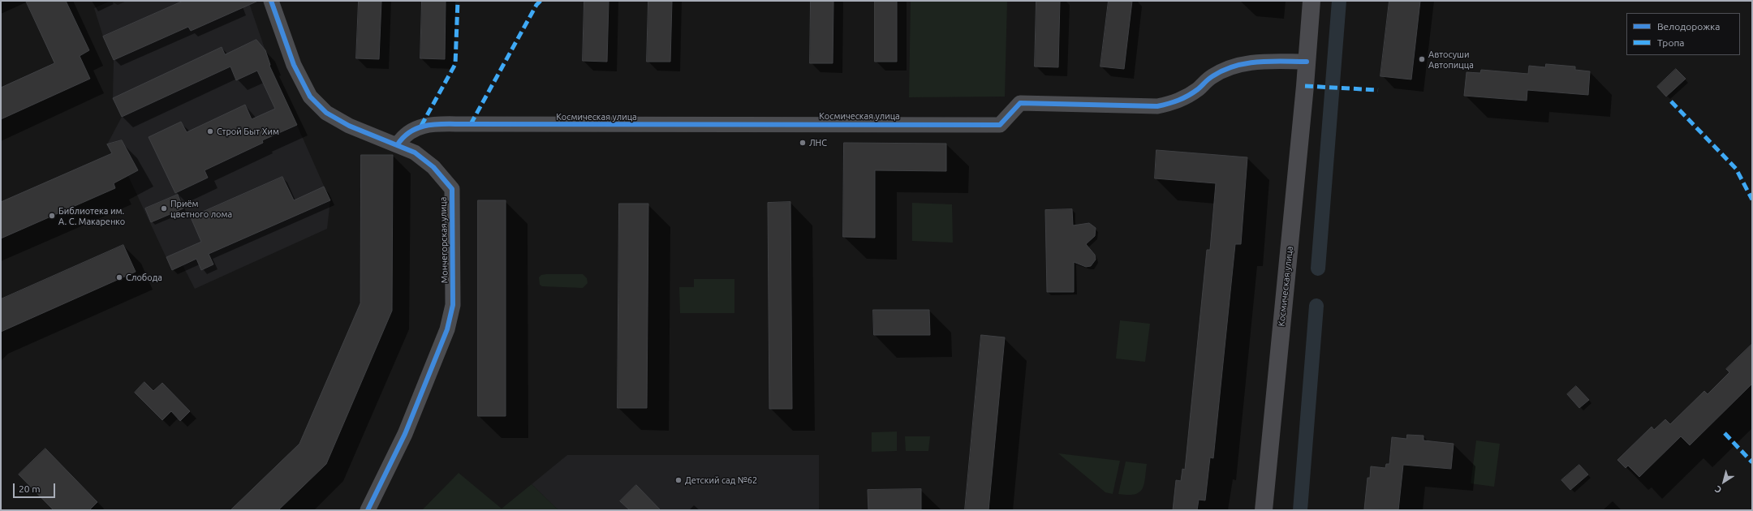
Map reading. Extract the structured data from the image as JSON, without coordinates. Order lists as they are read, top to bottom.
{
  "streets": {
    "street": ["Космическая улица", "Мончегорская улица"]
  },
  "crossings": [
    ["Космическая улица", "Мончегорская улица"]
  ],
  "places": [
    "Автосуши Автопицца",
    "Строй Быт Хим",
    "ЛНС",
    "Приём цветного лома",
    "Библиотека им. А. С. Макаренко",
    "Слобода",
    "Детский сад №62"
  ],
  "legend": ["Велодорожка", "Тропа"],
  "scale_bar": "20 m",
  "north": "bottom left"
}
